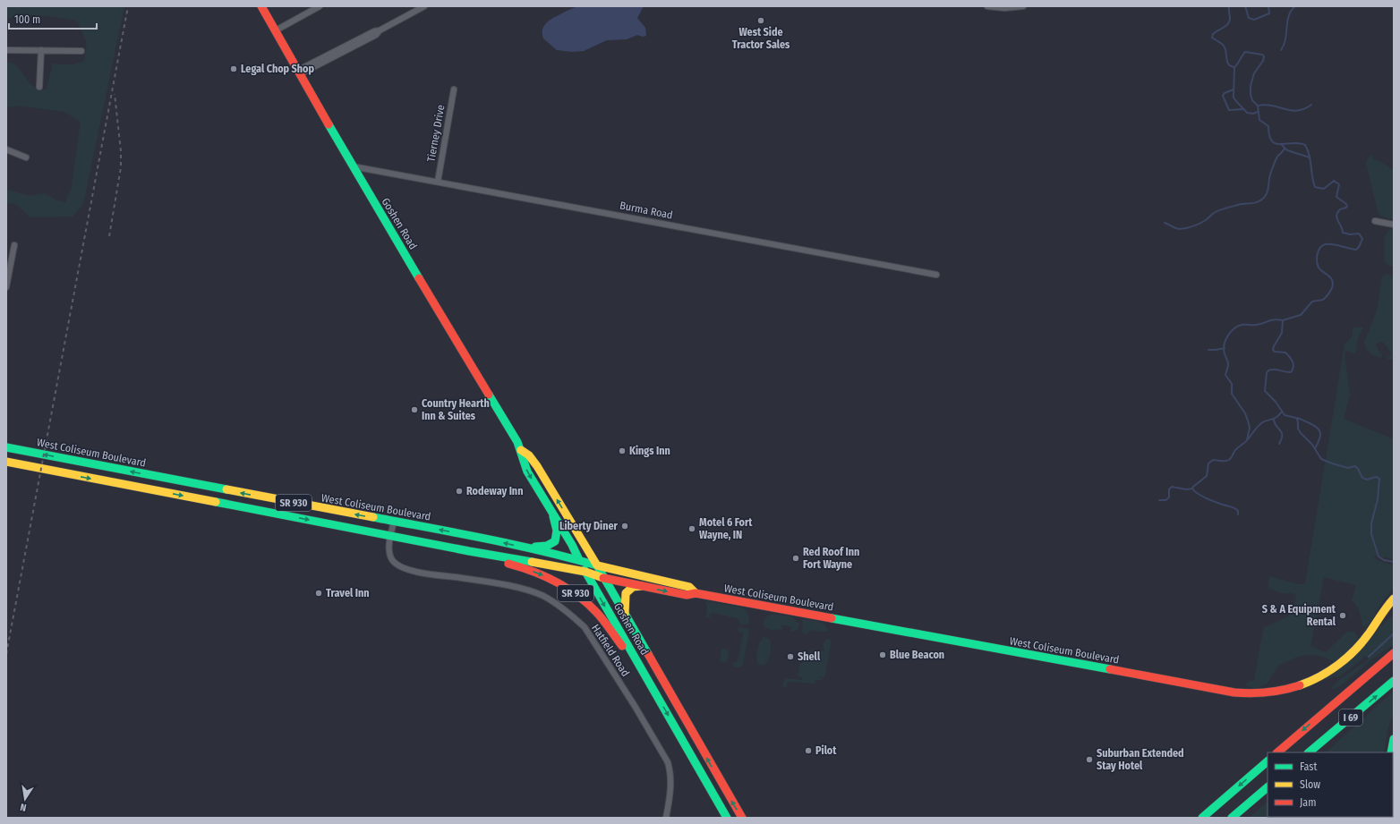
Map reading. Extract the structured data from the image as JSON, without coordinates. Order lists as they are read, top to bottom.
{
  "streets": {
    "main road": [
      "Goshen Road",
      "West Coliseum Boulevard",
      "SR 930",
      "I 69"
    ],
    "street": ["Tierney Drive", "Burma Road", "Hatfield Road"]
  },
  "crossings": [
    ["Tierney Drive", "Burma Road"],
    ["Burma Road", "Goshen Road"],
    ["Goshen Road", "West Coliseum Boulevard"],
    ["Goshen Road", "SR 930"],
    ["West Coliseum Boulevard", "SR 930"],
    ["West Coliseum Boulevard", "Hatfield Road"]
  ],
  "places": [
    "West Side Tractor Sales",
    "Legal Chop Shop",
    "Country Hearth Inn & Suites",
    "Kings Inn",
    "Rodeway Inn",
    "Liberty Diner",
    "Motel 6 Fort Wayne, IN",
    "Red Roof Inn Fort Wayne",
    "Travel Inn",
    "S & A Equipment Rental",
    "Blue Beacon",
    "Shell",
    "Pilot",
    "Suburban Extended Stay Hotel"
  ],
  "legend": ["Fast", "Slow", "Jam"],
  "scale_bar": "100 m",
  "north": "bottom"
}
